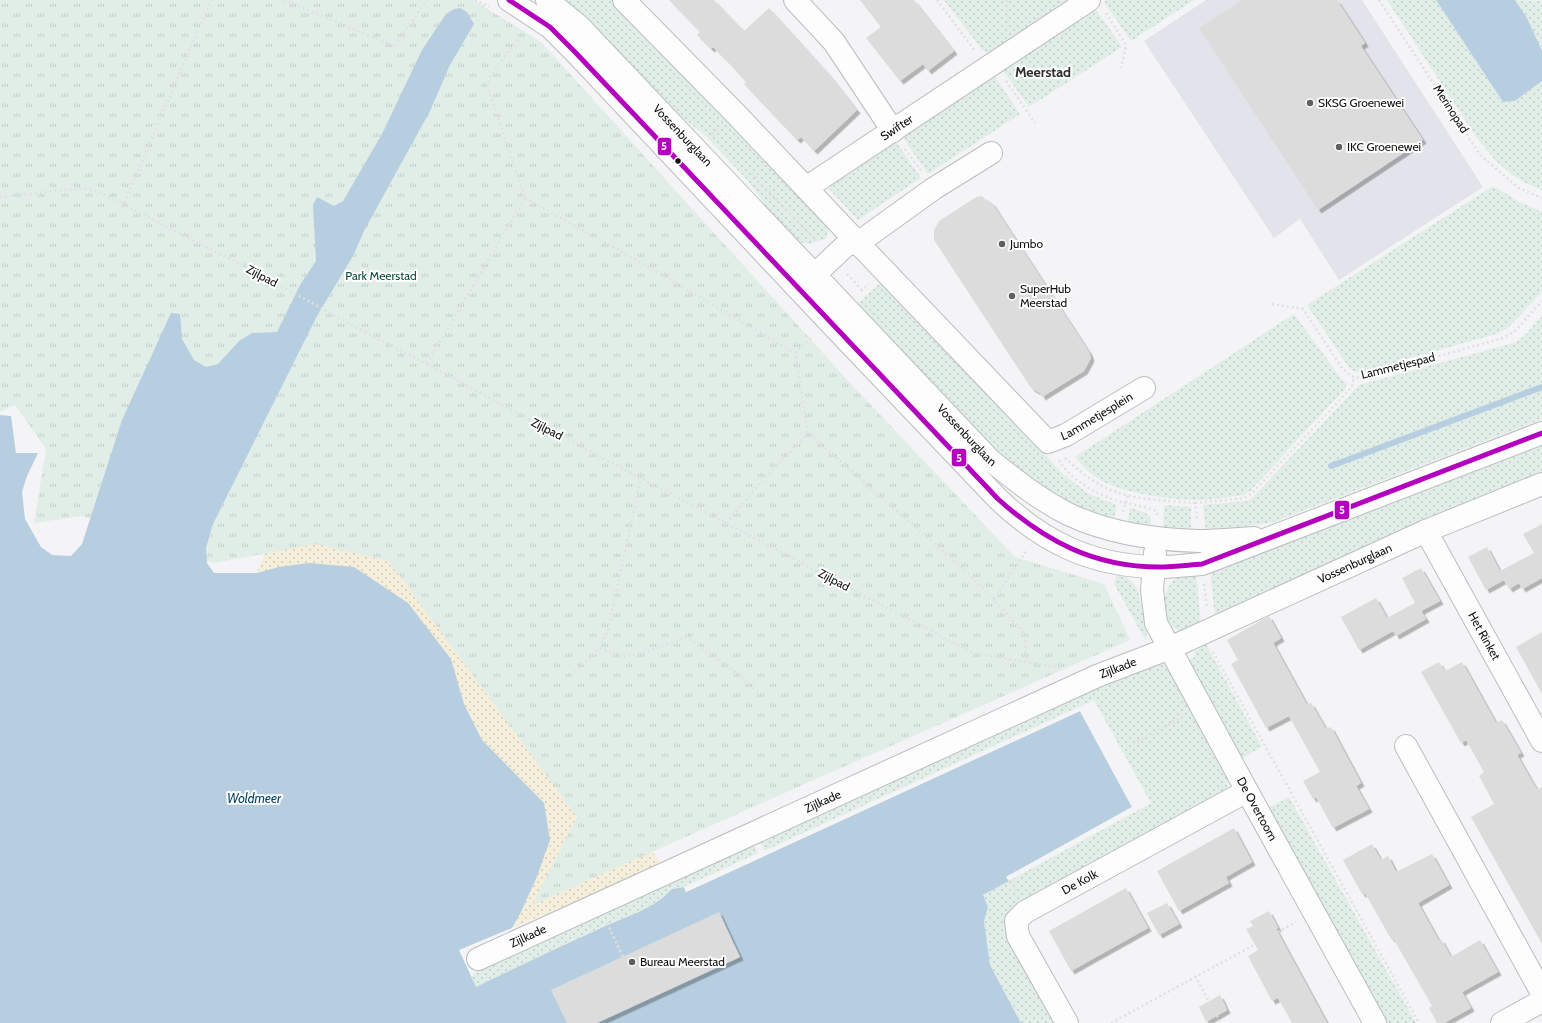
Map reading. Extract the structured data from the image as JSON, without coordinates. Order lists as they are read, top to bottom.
{
  "streets": {
    "street": [
      "Swifter",
      "Vossenburglaan",
      "Lammetjesplein",
      "Het Rinket",
      "Zijlkade",
      "De Overtoom",
      "De Kolk"
    ],
    "path": ["Merinopad", "Zijlpad", "Lammetjespad"]
  },
  "crossings": [
    ["Vossenburglaan", "Het Rinket"],
    ["Vossenburglaan", "Zijlkade"],
    ["Vossenburglaan", "De Overtoom"],
    ["Zijlkade", "De Overtoom"],
    ["De Overtoom", "De Kolk"]
  ],
  "districts": ["Meerstad"],
  "water": ["Woldmeer"],
  "parks": ["Park Meerstad"],
  "places": [
    "SKSG Groenewei",
    "IKC Groenewei",
    "Jumbo",
    "SuperHub Meerstad",
    "Bureau Meerstad"
  ],
  "lines": ["transit line 5"]
}
